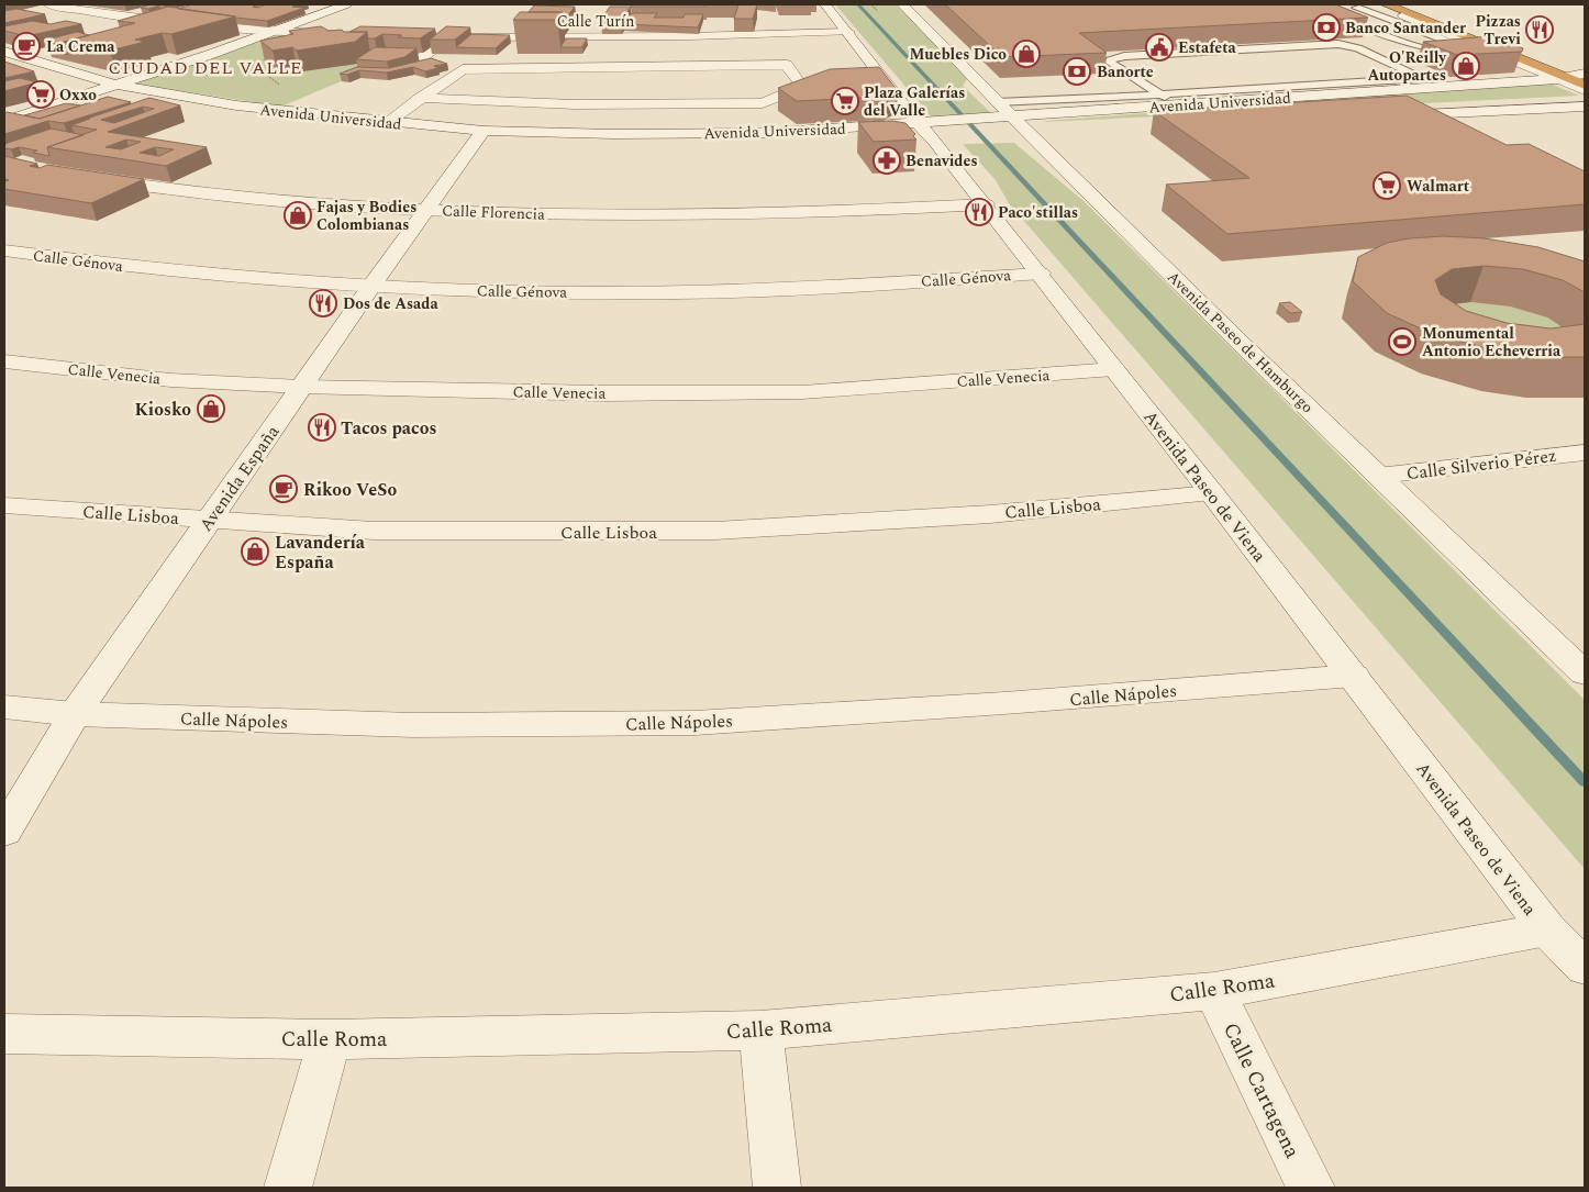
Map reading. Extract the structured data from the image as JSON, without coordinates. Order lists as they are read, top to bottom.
{
  "streets": {
    "street": [
      "Calle Turín",
      "Avenida Universidad",
      "Calle Florencia",
      "Calle Génova",
      "Avenida Paseo de Hamburgo",
      "Calle Venecia",
      "Calle Silverio Pérez",
      "Avenida España",
      "Avenida Paseo de Viena",
      "Calle Lisboa",
      "Calle Nápoles",
      "Calle Roma",
      "Calle Cartagena"
    ]
  },
  "crossings": [
    ["Calle Turín", "Avenida Paseo de Viena"],
    ["Avenida Universidad", "Avenida Paseo de Hamburgo"],
    ["Avenida Universidad", "Avenida España"],
    ["Avenida Universidad", "Avenida Paseo de Viena"],
    ["Calle Florencia", "Avenida España"],
    ["Calle Florencia", "Avenida Paseo de Viena"],
    ["Calle Génova", "Avenida España"],
    ["Calle Génova", "Avenida Paseo de Viena"],
    ["Avenida Paseo de Hamburgo", "Calle Silverio Pérez"],
    ["Calle Venecia", "Avenida España"],
    ["Calle Venecia", "Avenida Paseo de Viena"],
    ["Avenida España", "Calle Lisboa"],
    ["Avenida España", "Calle Nápoles"],
    ["Avenida Paseo de Viena", "Calle Lisboa"],
    ["Avenida Paseo de Viena", "Calle Nápoles"],
    ["Avenida Paseo de Viena", "Calle Roma"],
    ["Calle Roma", "Calle Cartagena"]
  ],
  "districts": ["CIUDAD DEL VALLE"],
  "places": {
    "bank": ["Banco Santander", "Banorte"],
    "restaurant": [
      "Pizzas Trevi",
      "Paco'stillas",
      "Dos de Asada",
      "Tacos pacos"
    ],
    "cafe": ["La Crema", "Rikoo VeSo"],
    "public building": ["Estafeta"],
    "shop": [
      "Muebles Dico",
      "O'Reilly Autopartes",
      "Fajas y Bodies Colombianas",
      "Kiosko",
      "Lavandería España"
    ],
    "supermarket": ["Oxxo", "Plaza Galerías del Valle", "Walmart"],
    "pharmacy": ["Benavides"],
    "sports": ["Monumental Antonio Echeverria"]
  }
}
